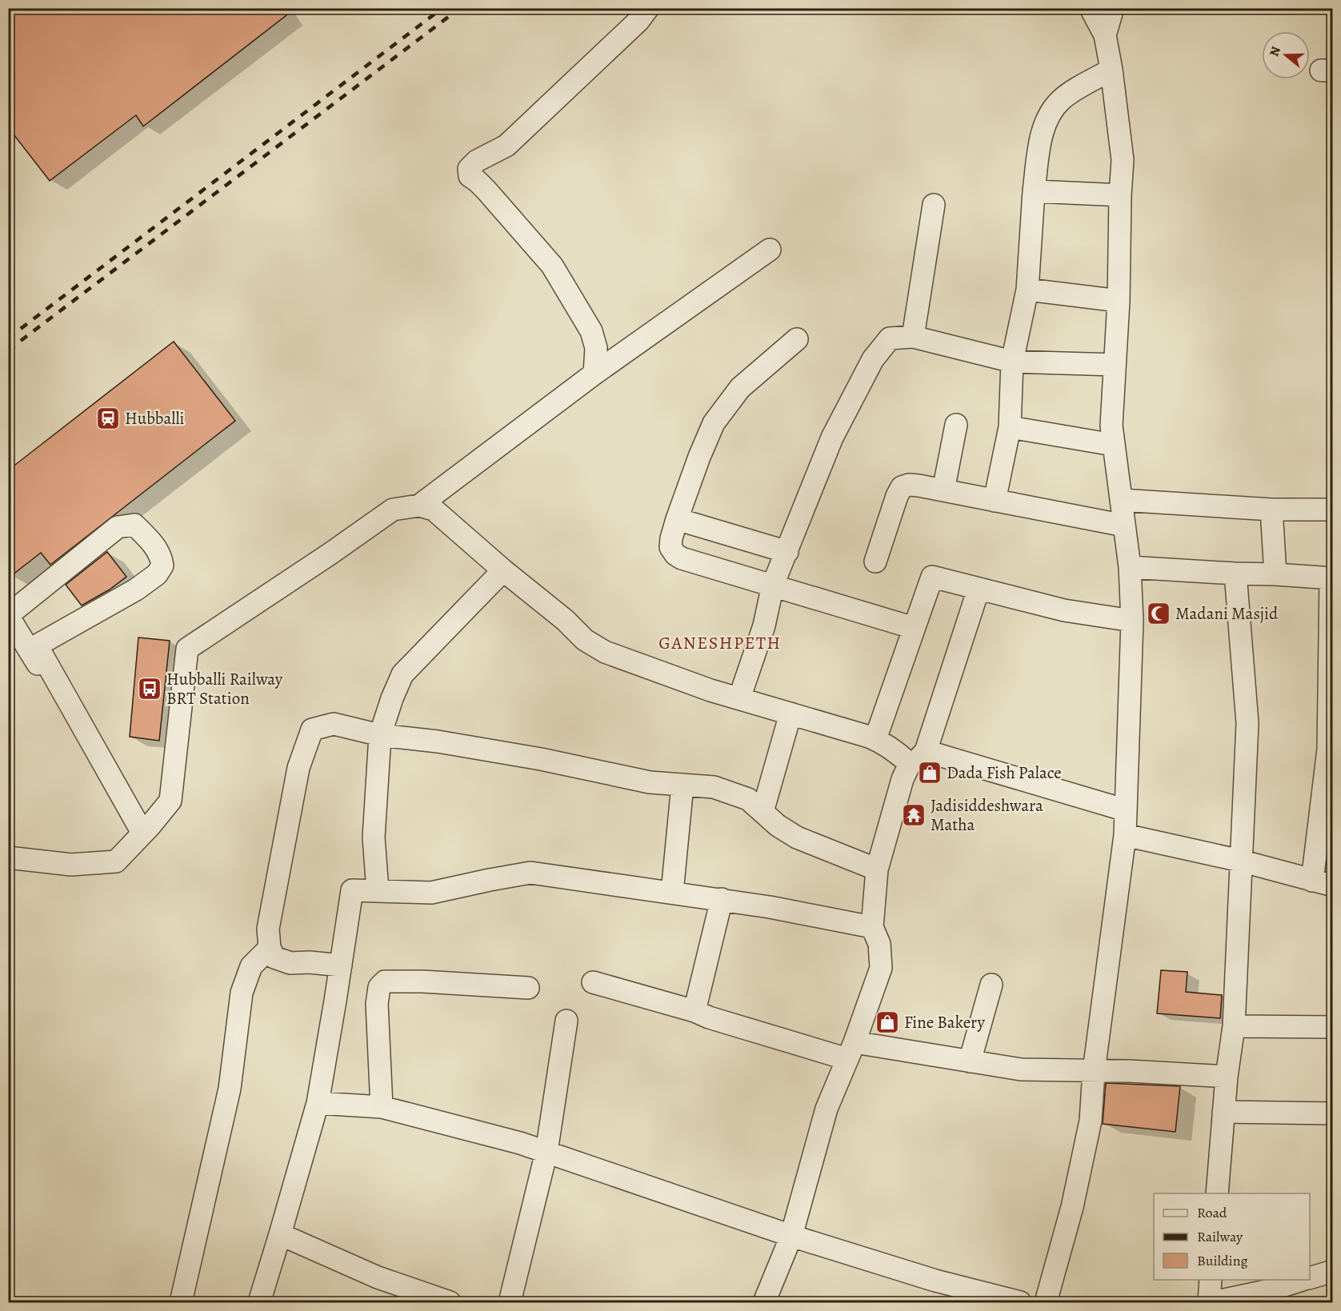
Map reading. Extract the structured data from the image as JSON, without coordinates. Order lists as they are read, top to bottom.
{
  "districts": ["GANESHPETH"],
  "places": {
    "station": ["Hubballi"],
    "mosque": ["Madani Masjid"],
    "bus stop": ["Hubballi Railway BRT Station"],
    "shop": ["Dada Fish Palace", "Fine Bakery"],
    "temple": ["Jadisiddeshwara Matha"]
  },
  "legend": ["Road", "Railway", "Building"],
  "north": "left"
}
